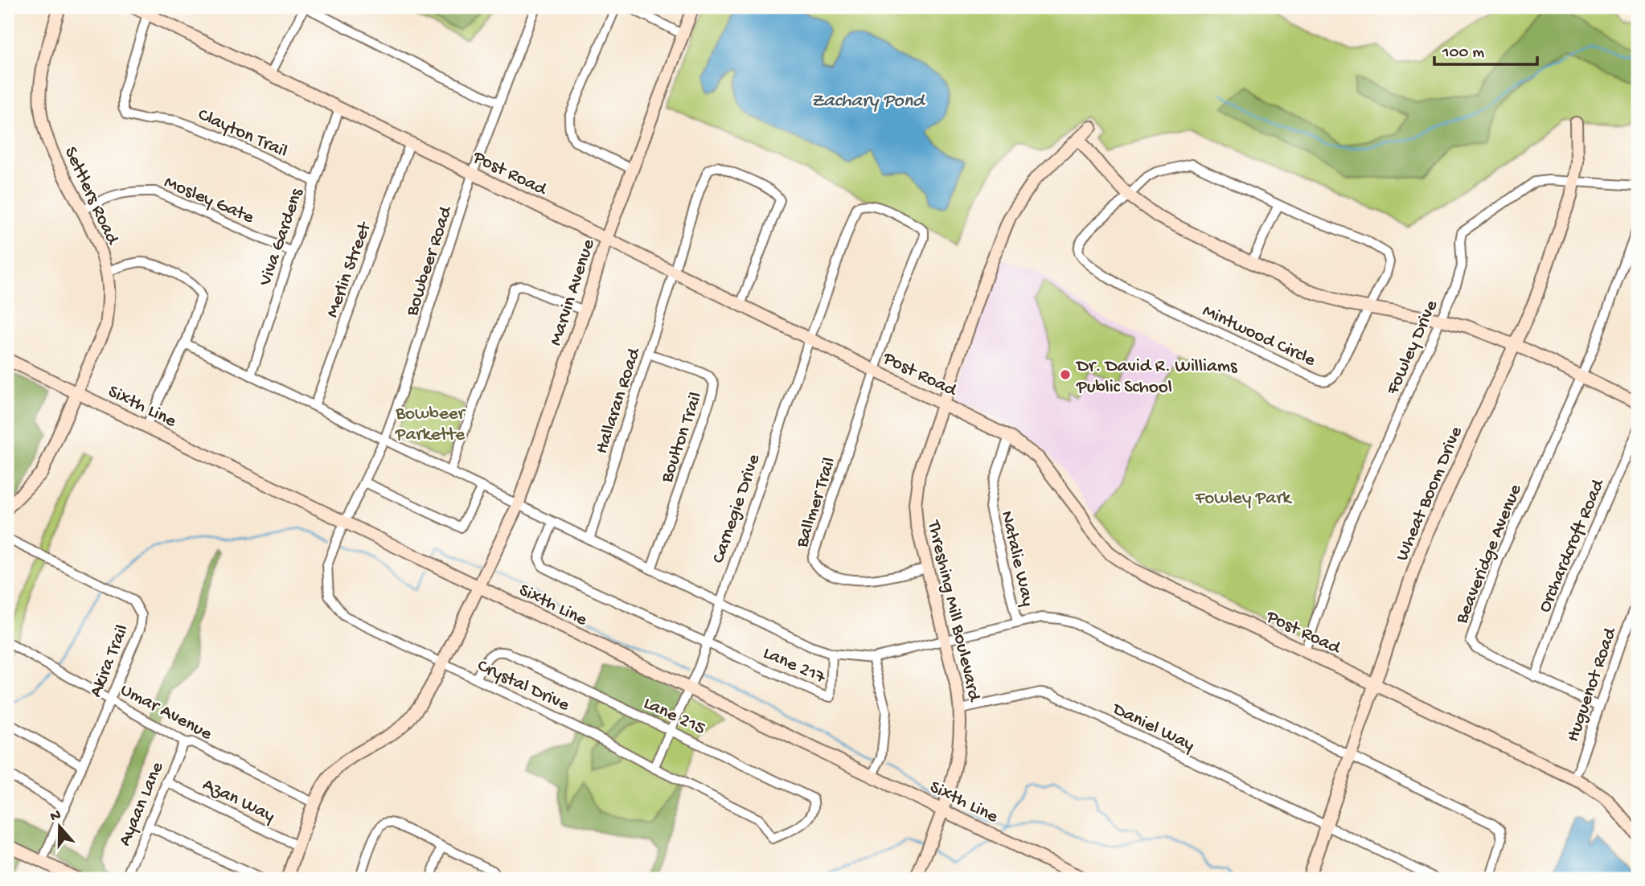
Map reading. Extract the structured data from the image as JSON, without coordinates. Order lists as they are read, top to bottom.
{
  "streets": {
    "street": [
      "Clayton Trail",
      "Post Road",
      "Settlers Road",
      "Mosley Gate",
      "Viva Gardens",
      "Bowbeer Road",
      "Merlin Street",
      "Marvin Avenue",
      "Mintwood Circle",
      "Fowley Drive",
      "Hallaran Road",
      "Sixth Line",
      "Boulton Trail",
      "Wheat Boom Drive",
      "Ballmer Trail",
      "Carnegie Drive",
      "Orchardcroft Road",
      "Beaveridge Avenue",
      "Natalie Way",
      "Threshing Mill Boulevard",
      "Akira Trail",
      "Lane 217",
      "Crystal Drive",
      "Huguenot Road",
      "Umar Avenue",
      "Lane 215",
      "Daniel Way",
      "Azan Way",
      "Ayaan Lane"
    ]
  },
  "crossings": [
    ["Clayton Trail", "Post Road"],
    ["Clayton Trail", "Viva Gardens"],
    ["Post Road", "Viva Gardens"],
    ["Post Road", "Bowbeer Road"],
    ["Post Road", "Merlin Street"],
    ["Post Road", "Marvin Avenue"],
    ["Post Road", "Fowley Drive"],
    ["Post Road", "Hallaran Road"],
    ["Post Road", "Wheat Boom Drive"],
    ["Post Road", "Ballmer Trail"],
    ["Post Road", "Carnegie Drive"],
    ["Post Road", "Natalie Way"],
    ["Post Road", "Threshing Mill Boulevard"],
    ["Post Road", "Huguenot Road"],
    ["Settlers Road", "Mosley Gate"],
    ["Settlers Road", "Sixth Line"],
    ["Mosley Gate", "Viva Gardens"],
    ["Bowbeer Road", "Sixth Line"],
    ["Bowbeer Road", "Crystal Drive"],
    ["Marvin Avenue", "Sixth Line"],
    ["Marvin Avenue", "Crystal Drive"],
    ["Marvin Avenue", "Umar Avenue"],
    ["Marvin Avenue", "Azan Way"],
    ["Fowley Drive", "Wheat Boom Drive"],
    ["Hallaran Road", "Boulton Trail"],
    ["Sixth Line", "Carnegie Drive"],
    ["Sixth Line", "Threshing Mill Boulevard"],
    ["Sixth Line", "Crystal Drive"],
    ["Wheat Boom Drive", "Daniel Way"],
    ["Ballmer Trail", "Carnegie Drive"],
    ["Ballmer Trail", "Threshing Mill Boulevard"],
    ["Carnegie Drive", "Lane 217"],
    ["Carnegie Drive", "Crystal Drive"],
    ["Carnegie Drive", "Lane 215"],
    ["Orchardcroft Road", "Beaveridge Avenue"],
    ["Beaveridge Avenue", "Huguenot Road"],
    ["Threshing Mill Boulevard", "Daniel Way"],
    ["Akira Trail", "Umar Avenue"],
    ["Crystal Drive", "Lane 215"],
    ["Umar Avenue", "Ayaan Lane"],
    ["Azan Way", "Ayaan Lane"]
  ],
  "water": ["Zachary Pond"],
  "parks": ["Bowbeer Parkette", "Fowley Park"],
  "places": ["Dr. David R. Williams Public School"],
  "scale_bar": "100 m",
  "north": "top"
}
